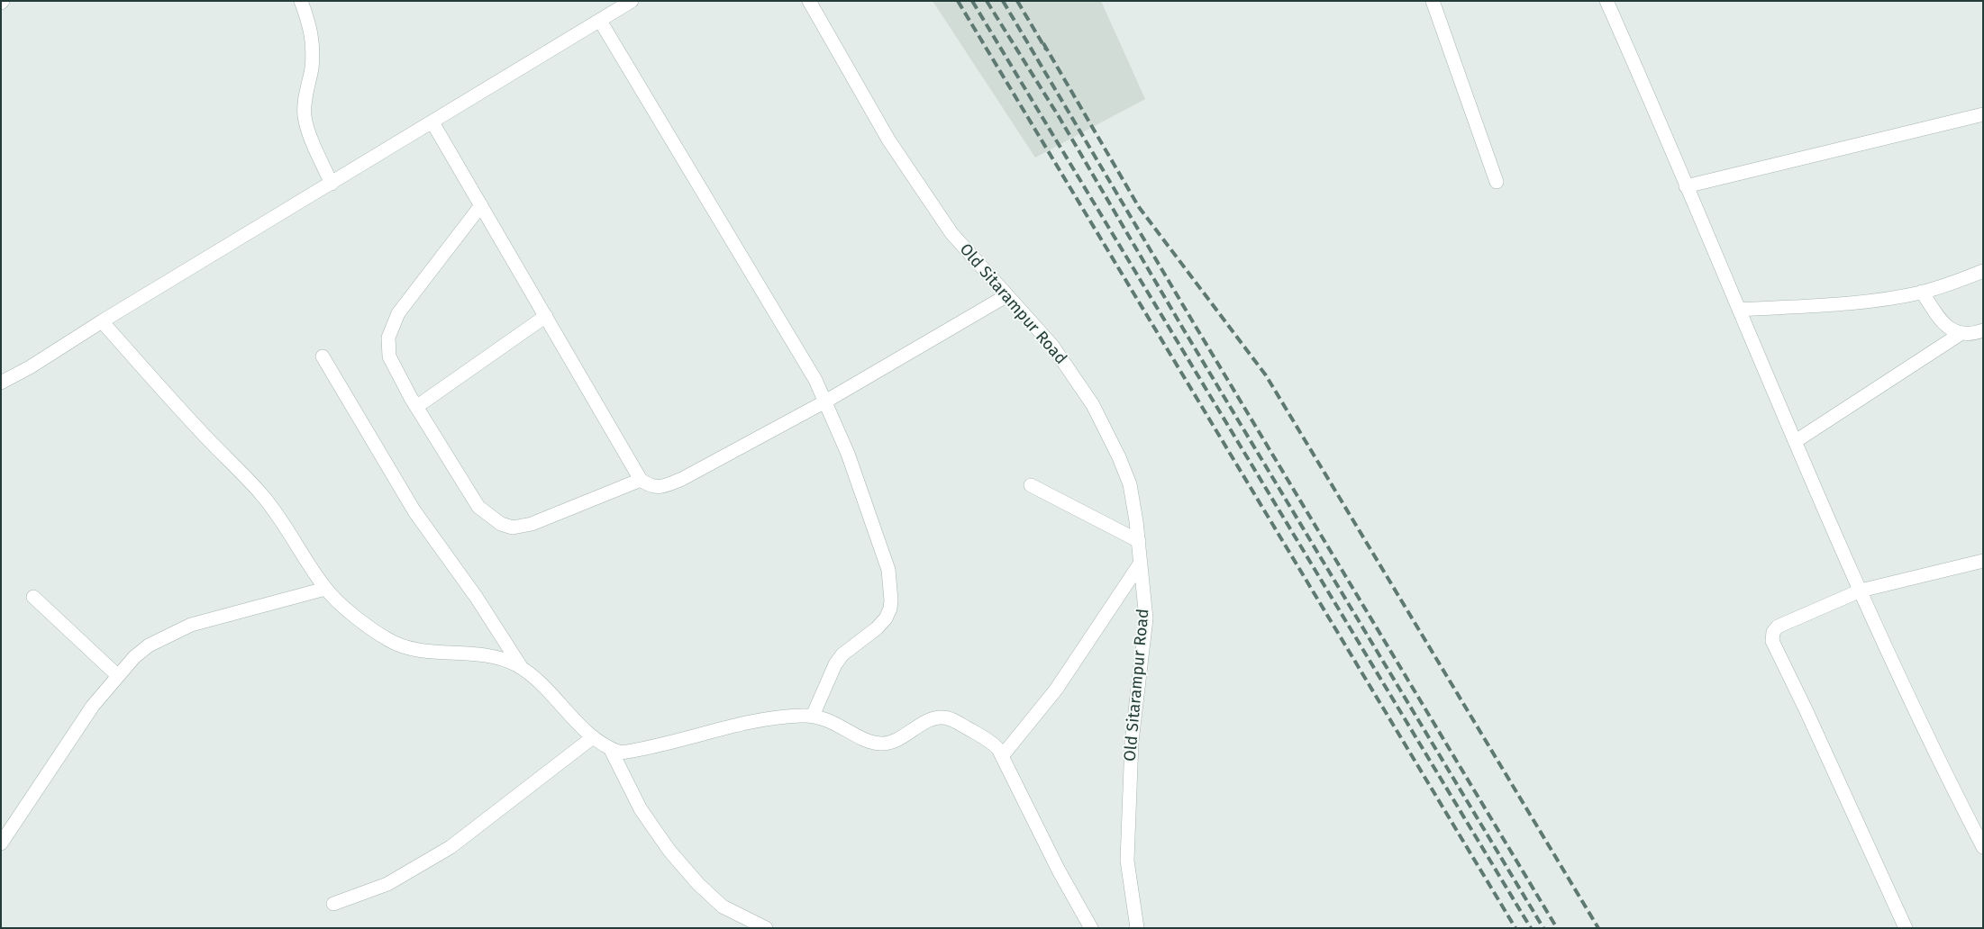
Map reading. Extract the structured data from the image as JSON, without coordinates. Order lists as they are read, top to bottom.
{
  "streets": {
    "street": ["Old Sitarampur Road"]
  }
}
